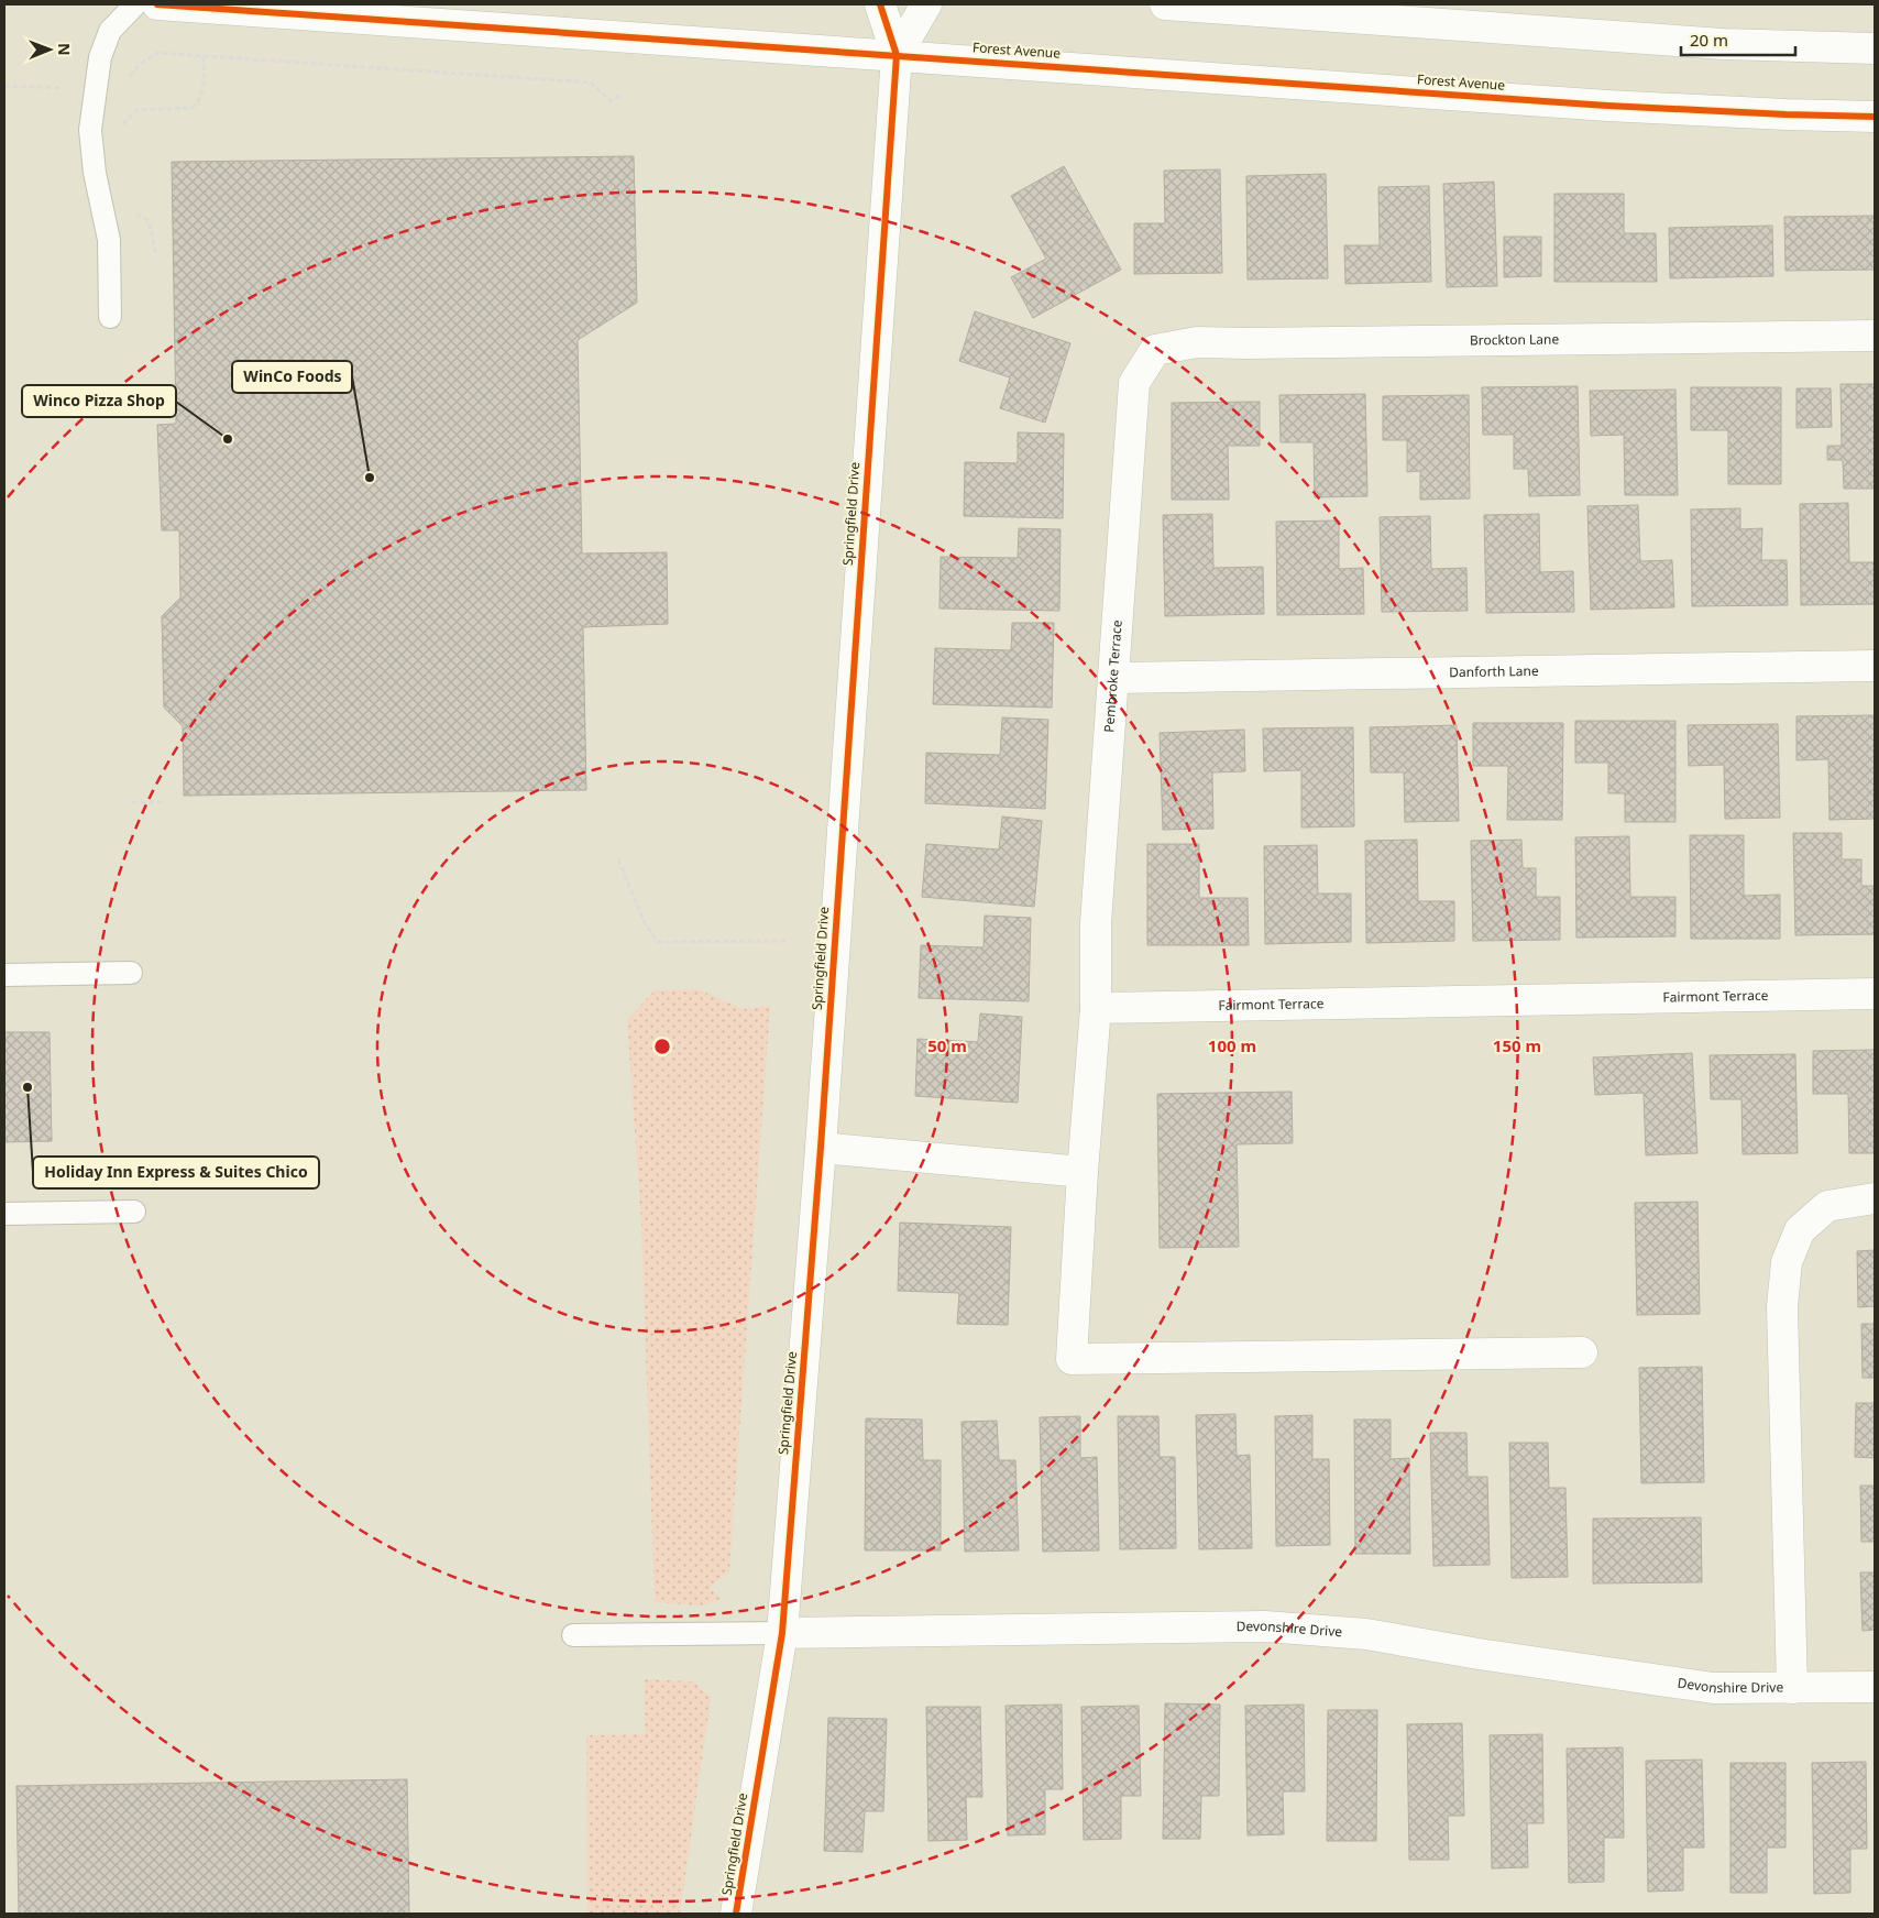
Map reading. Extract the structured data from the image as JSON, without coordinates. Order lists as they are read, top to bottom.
{
  "streets": {
    "street": [
      "Forest Avenue",
      "Brockton Lane",
      "Springfield Drive",
      "Danforth Lane",
      "Pembroke Terrace",
      "Fairmont Terrace",
      "Devonshire Drive"
    ]
  },
  "crossings": [
    ["Forest Avenue", "Springfield Drive"],
    ["Brockton Lane", "Pembroke Terrace"],
    ["Springfield Drive", "Devonshire Drive"],
    ["Danforth Lane", "Pembroke Terrace"],
    ["Pembroke Terrace", "Fairmont Terrace"]
  ],
  "places": ["Winco Pizza Shop", "WinCo Foods", "Holiday Inn Express & Suites Chico"],
  "scale_bar": "20 m",
  "north": "right",
  "rings": ["50 m", "100 m", "150 m"]
}
